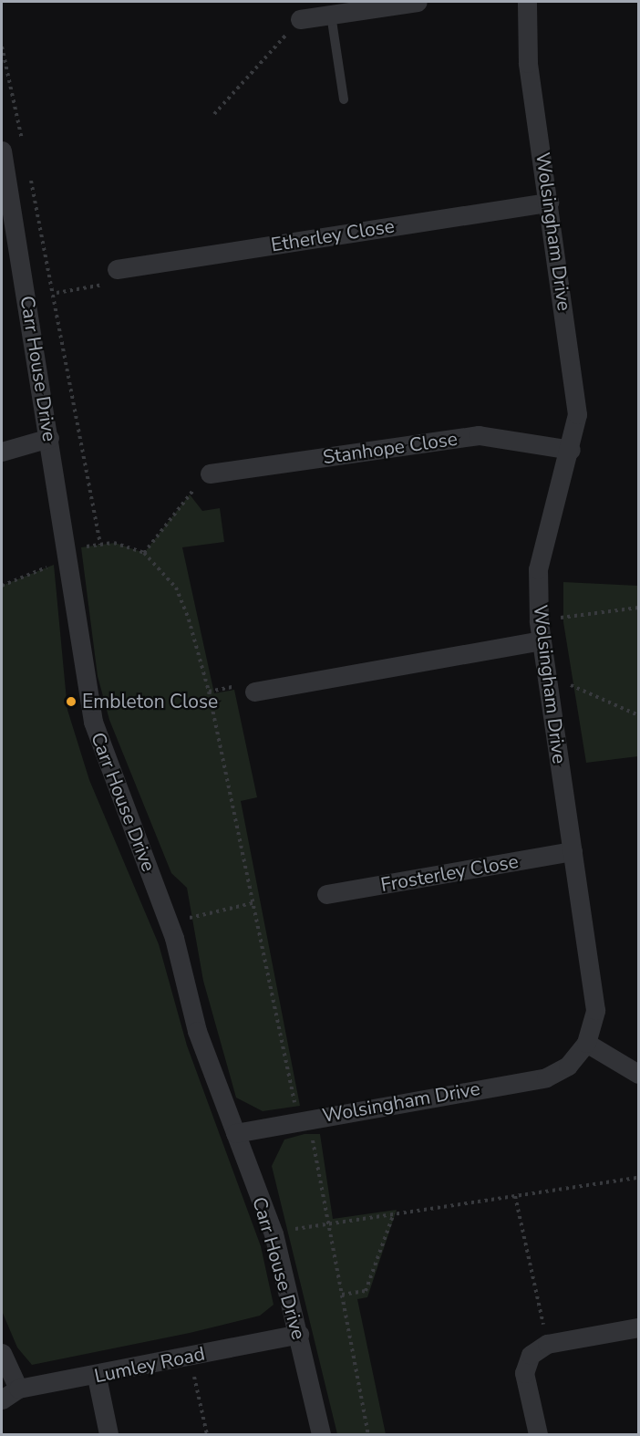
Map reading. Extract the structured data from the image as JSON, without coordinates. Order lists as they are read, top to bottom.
{
  "streets": {
    "street": [
      "Wolsingham Drive",
      "Etherley Close",
      "Carr House Drive",
      "Stanhope Close",
      "Frosterley Close",
      "Lumley Road"
    ]
  },
  "crossings": [
    ["Wolsingham Drive", "Etherley Close"],
    ["Wolsingham Drive", "Carr House Drive"],
    ["Wolsingham Drive", "Stanhope Close"],
    ["Wolsingham Drive", "Frosterley Close"],
    ["Carr House Drive", "Lumley Road"]
  ],
  "places": ["Embleton Close"]
}
